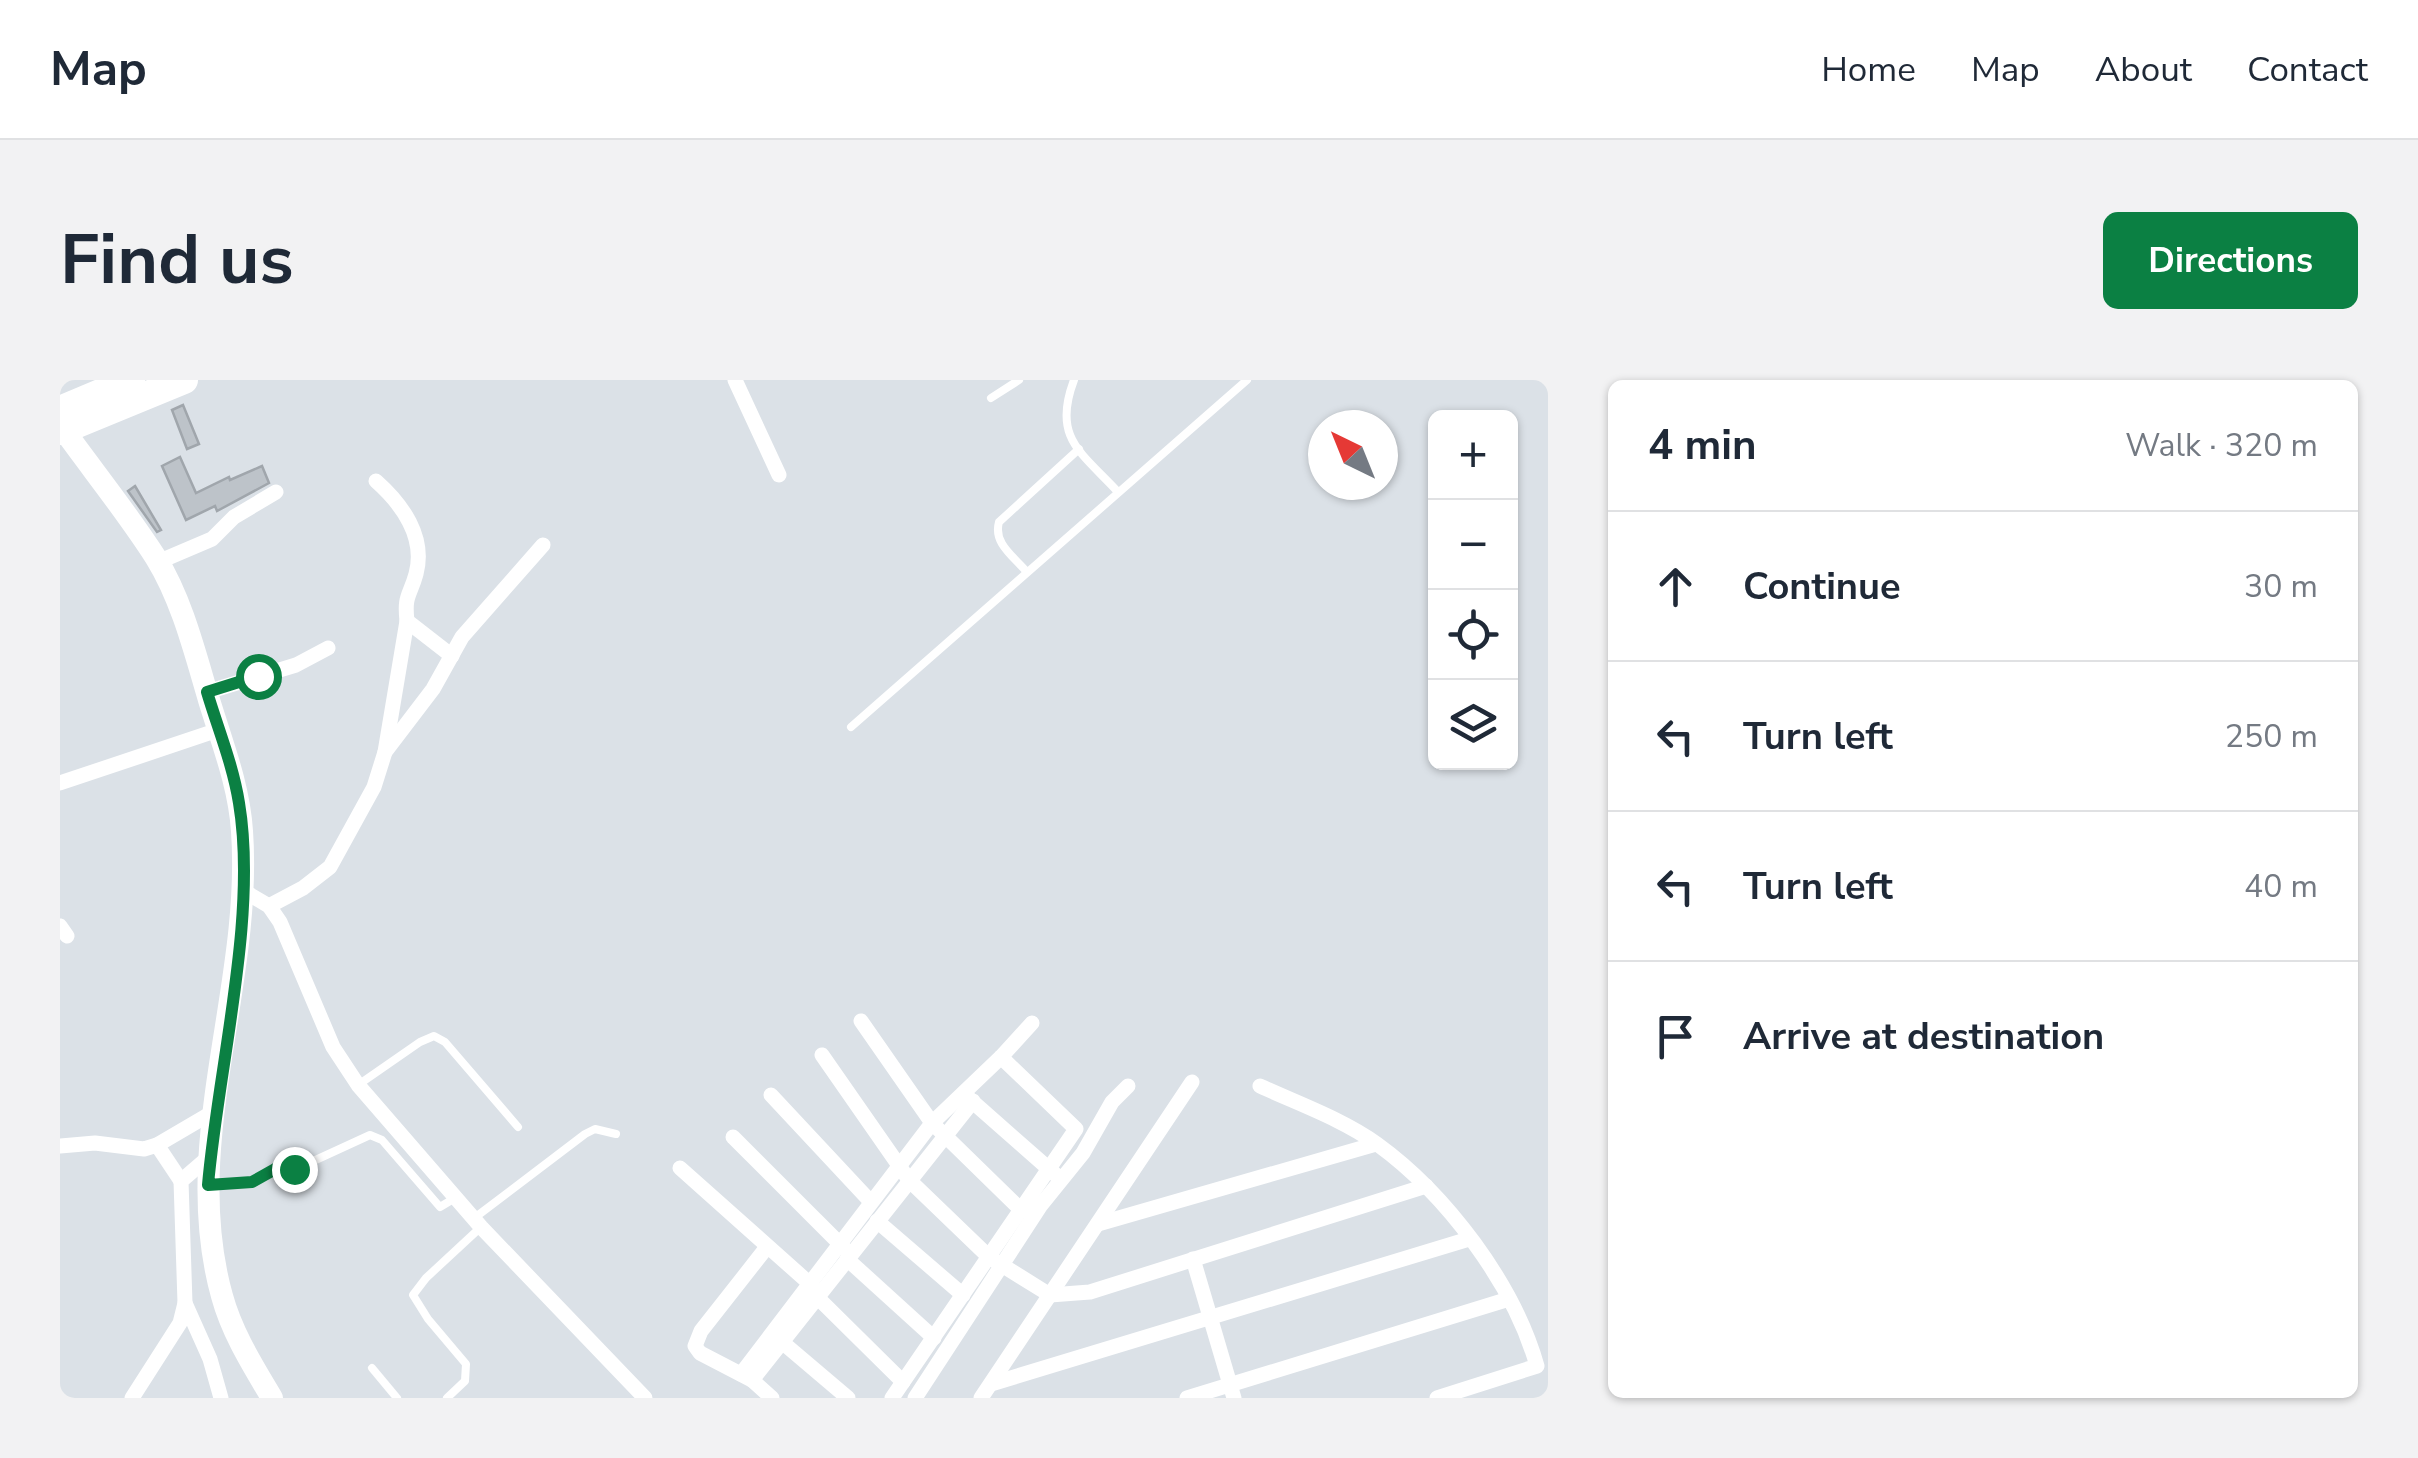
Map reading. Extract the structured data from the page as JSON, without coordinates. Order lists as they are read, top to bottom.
{
  "north": "top left",
  "page": {
    "header": "Map",
    "nav": [
      "Home",
      "Map",
      "About",
      "Contact"
    ],
    "title": "Find us",
    "buttons": "Directions",
    "heading": ["4 min", "Walk · 320 m"],
    "map_buttons": ["+", "−"],
    "list": [
      ["Continue", "30 m"],
      ["Turn left", "250 m"],
      ["Turn left", "40 m"],
      "Arrive at destination"
    ]
  }
}
